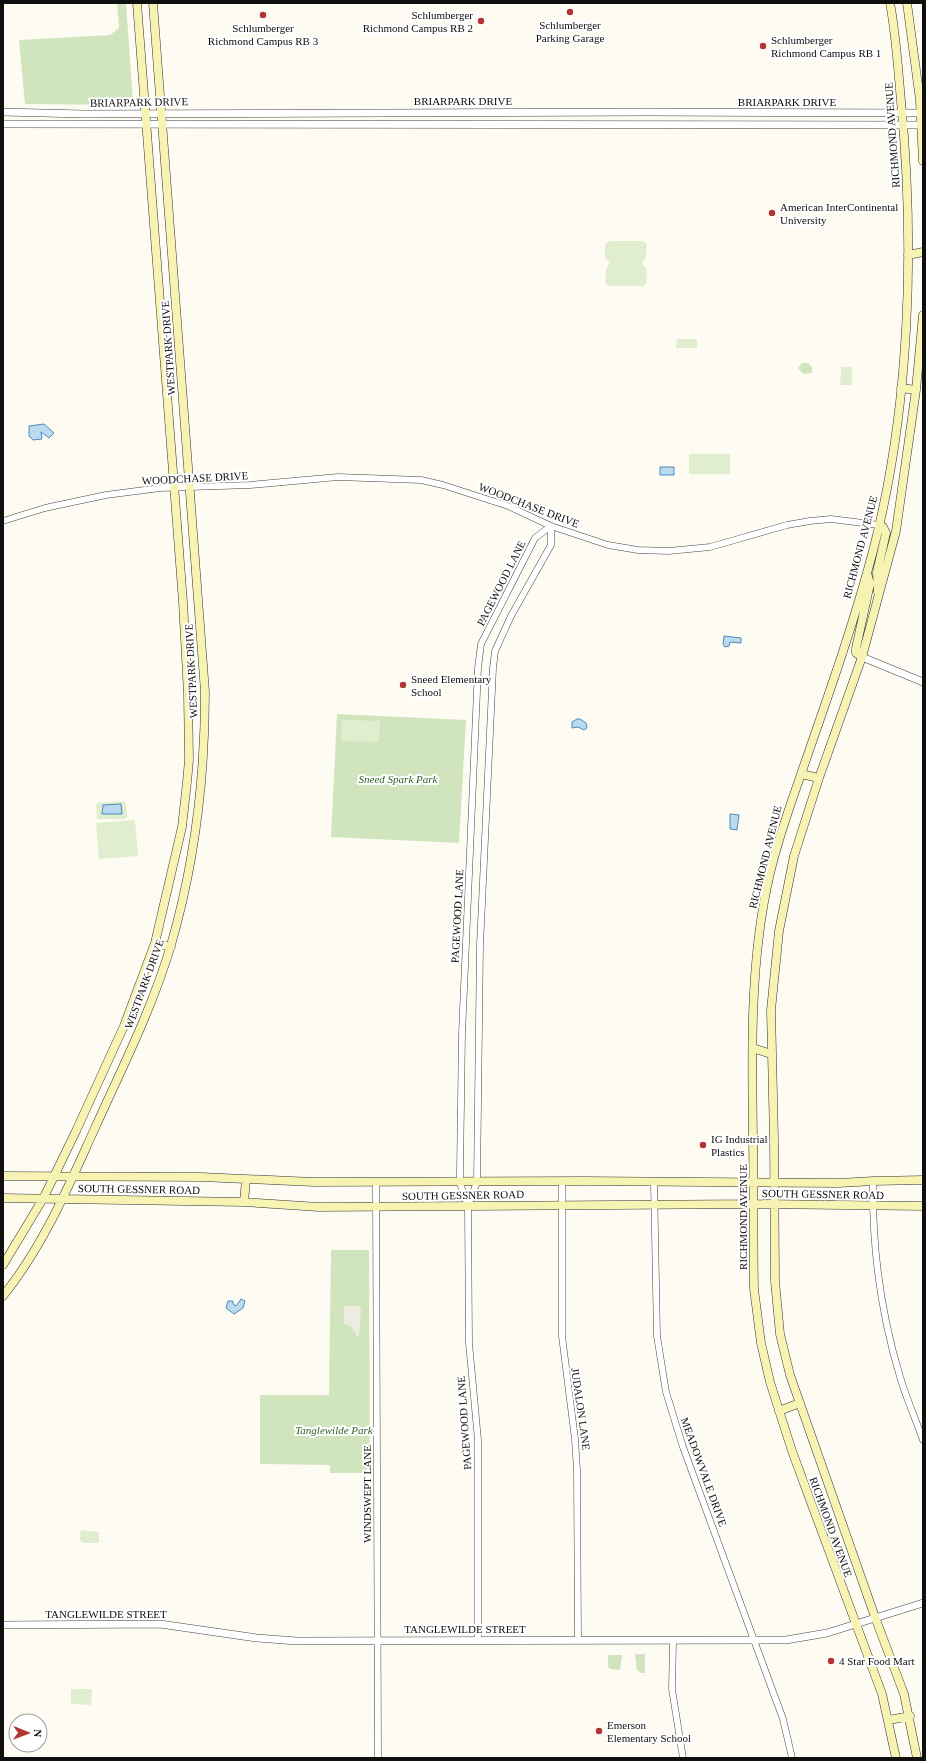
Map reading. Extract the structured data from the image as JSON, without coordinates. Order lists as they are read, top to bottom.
{
  "streets": {
    "main road": ["RICHMOND AVENUE", "WESTPARK DRIVE", "SOUTH GESSNER ROAD"],
    "street": [
      "BRIARPARK DRIVE",
      "WOODCHASE DRIVE",
      "PAGEWOOD LANE",
      "JUDALON LANE",
      "MEADOWVALE DRIVE",
      "WINDSWEPT LANE",
      "TANGLEWILDE STREET"
    ]
  },
  "crossings": [
    ["BRIARPARK DRIVE", "RICHMOND AVENUE"],
    ["BRIARPARK DRIVE", "WESTPARK DRIVE"],
    ["RICHMOND AVENUE", "WOODCHASE DRIVE"],
    ["RICHMOND AVENUE", "SOUTH GESSNER ROAD"],
    ["RICHMOND AVENUE", "TANGLEWILDE STREET"],
    ["WESTPARK DRIVE", "WOODCHASE DRIVE"],
    ["WESTPARK DRIVE", "SOUTH GESSNER ROAD"],
    ["WOODCHASE DRIVE", "PAGEWOOD LANE"],
    ["PAGEWOOD LANE", "SOUTH GESSNER ROAD"],
    ["PAGEWOOD LANE", "TANGLEWILDE STREET"],
    ["SOUTH GESSNER ROAD", "JUDALON LANE"],
    ["SOUTH GESSNER ROAD", "MEADOWVALE DRIVE"],
    ["SOUTH GESSNER ROAD", "WINDSWEPT LANE"],
    ["JUDALON LANE", "TANGLEWILDE STREET"],
    ["MEADOWVALE DRIVE", "TANGLEWILDE STREET"],
    ["WINDSWEPT LANE", "TANGLEWILDE STREET"]
  ],
  "parks": ["Sneed Spark Park", "Tanglewilde Park"],
  "places": [
    "Schlumberger Parking Garage",
    "Schlumberger Richmond Campus RB 3",
    "Schlumberger Richmond Campus RB 2",
    "Schlumberger Richmond Campus RB 1",
    "American InterContinental University",
    "Sneed Elementary School",
    "IG Industrial Plastics",
    "4 Star Food Mart",
    "Emerson Elementary School"
  ],
  "north": "right"
}
